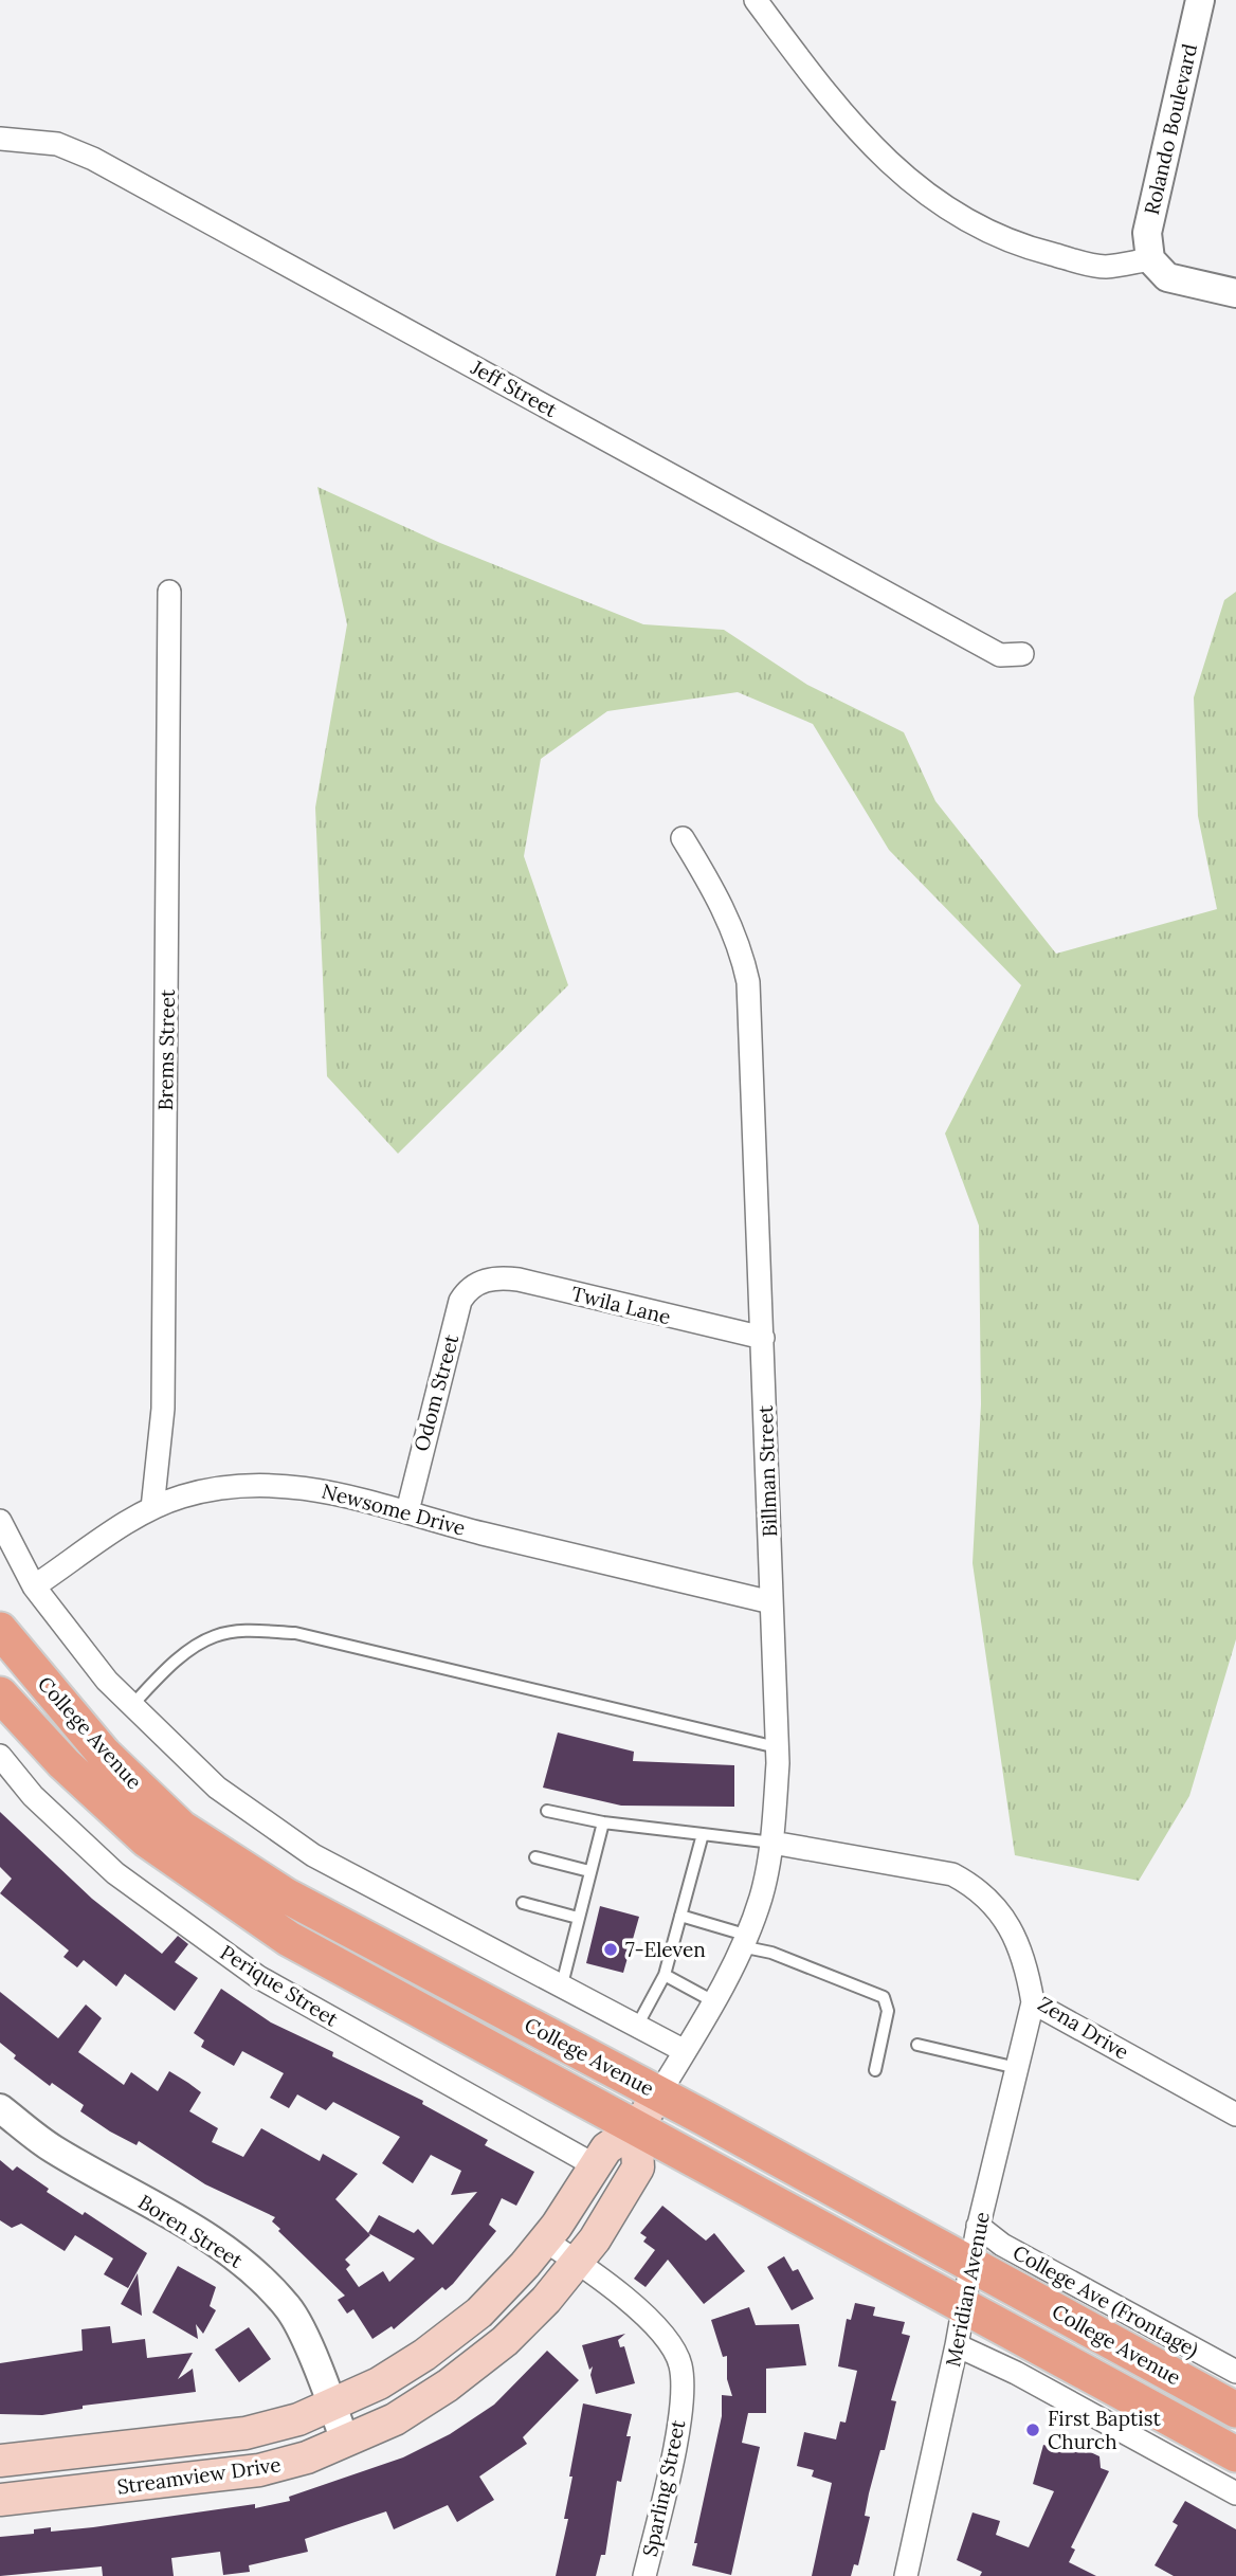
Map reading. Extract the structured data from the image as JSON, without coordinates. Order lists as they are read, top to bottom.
{
  "streets": {
    "main road": ["College Avenue", "Streamview Drive"],
    "street": [
      "Rolando Boulevard",
      "Jeff Street",
      "Brems Street",
      "Twila Lane",
      "Odom Street",
      "Billman Street",
      "Newsome Drive",
      "Perique Street",
      "Zena Drive",
      "Boren Street",
      "Meridian Avenue",
      "College Ave (Frontage)",
      "Sparling Street"
    ]
  },
  "crossings": [
    ["Brems Street", "Newsome Drive"],
    ["Twila Lane", "Odom Street"],
    ["Twila Lane", "Billman Street"],
    ["Odom Street", "Newsome Drive"],
    ["Billman Street", "Newsome Drive"],
    ["Billman Street", "College Avenue"],
    ["Billman Street", "Zena Drive"],
    ["Billman Street", "Streamview Drive"],
    ["College Avenue", "Meridian Avenue"],
    ["College Avenue", "Streamview Drive"],
    ["Perique Street", "Streamview Drive"],
    ["Zena Drive", "Meridian Avenue"],
    ["Boren Street", "Streamview Drive"],
    ["Meridian Avenue", "College Ave (Frontage)"],
    ["Streamview Drive", "Sparling Street"]
  ],
  "places": ["7-Eleven", "First Baptist Church"]
}
